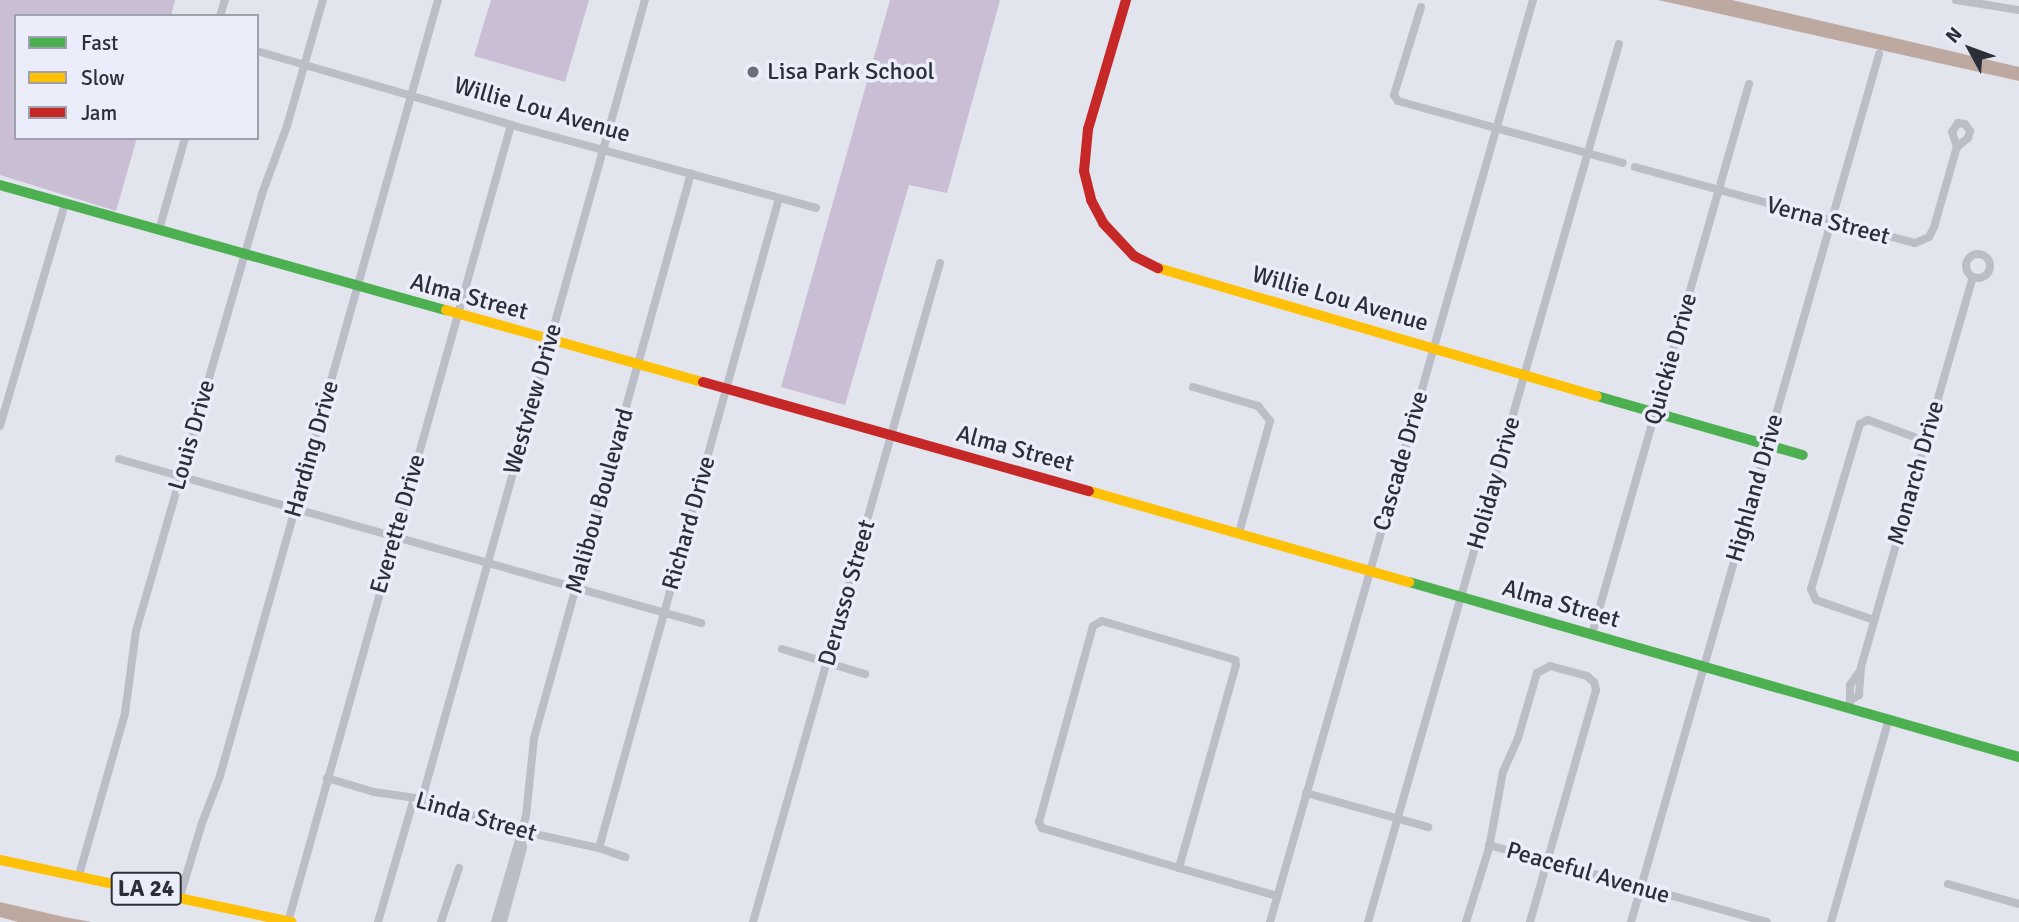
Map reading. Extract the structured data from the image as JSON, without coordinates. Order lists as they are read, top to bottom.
{
  "streets": {
    "street": [
      "Willie Lou Avenue",
      "Verna Street",
      "Alma Street",
      "Quickie Drive",
      "Westview Drive",
      "Louis Drive",
      "Harding Drive",
      "Cascade Drive",
      "Monarch Drive",
      "Holiday Drive",
      "Highland Drive",
      "Malibou Boulevard",
      "Richard Drive",
      "Everette Drive",
      "Derusso Street",
      "Linda Street",
      "Peaceful Avenue",
      "LA 24"
    ]
  },
  "crossings": [
    ["Willie Lou Avenue", "Quickie Drive"],
    ["Willie Lou Avenue", "Westview Drive"],
    ["Willie Lou Avenue", "Louis Drive"],
    ["Willie Lou Avenue", "Harding Drive"],
    ["Willie Lou Avenue", "Cascade Drive"],
    ["Willie Lou Avenue", "Holiday Drive"],
    ["Willie Lou Avenue", "Highland Drive"],
    ["Willie Lou Avenue", "Malibou Boulevard"],
    ["Willie Lou Avenue", "Richard Drive"],
    ["Willie Lou Avenue", "Everette Drive"],
    ["Verna Street", "Quickie Drive"],
    ["Verna Street", "Highland Drive"],
    ["Alma Street", "Quickie Drive"],
    ["Alma Street", "Westview Drive"],
    ["Alma Street", "Louis Drive"],
    ["Alma Street", "Harding Drive"],
    ["Alma Street", "Cascade Drive"],
    ["Alma Street", "Monarch Drive"],
    ["Alma Street", "Holiday Drive"],
    ["Alma Street", "Highland Drive"],
    ["Alma Street", "Malibou Boulevard"],
    ["Alma Street", "Richard Drive"],
    ["Alma Street", "Everette Drive"],
    ["Alma Street", "Derusso Street"],
    ["Westview Drive", "Linda Street"],
    ["Louis Drive", "LA 24"],
    ["Harding Drive", "LA 24"],
    ["Highland Drive", "Peaceful Avenue"],
    ["Malibou Boulevard", "Linda Street"],
    ["Richard Drive", "Linda Street"],
    ["Everette Drive", "Linda Street"],
    ["Everette Drive", "LA 24"]
  ],
  "places": ["Lisa Park School"],
  "legend": ["Fast", "Slow", "Jam"],
  "north": "top left"
}
